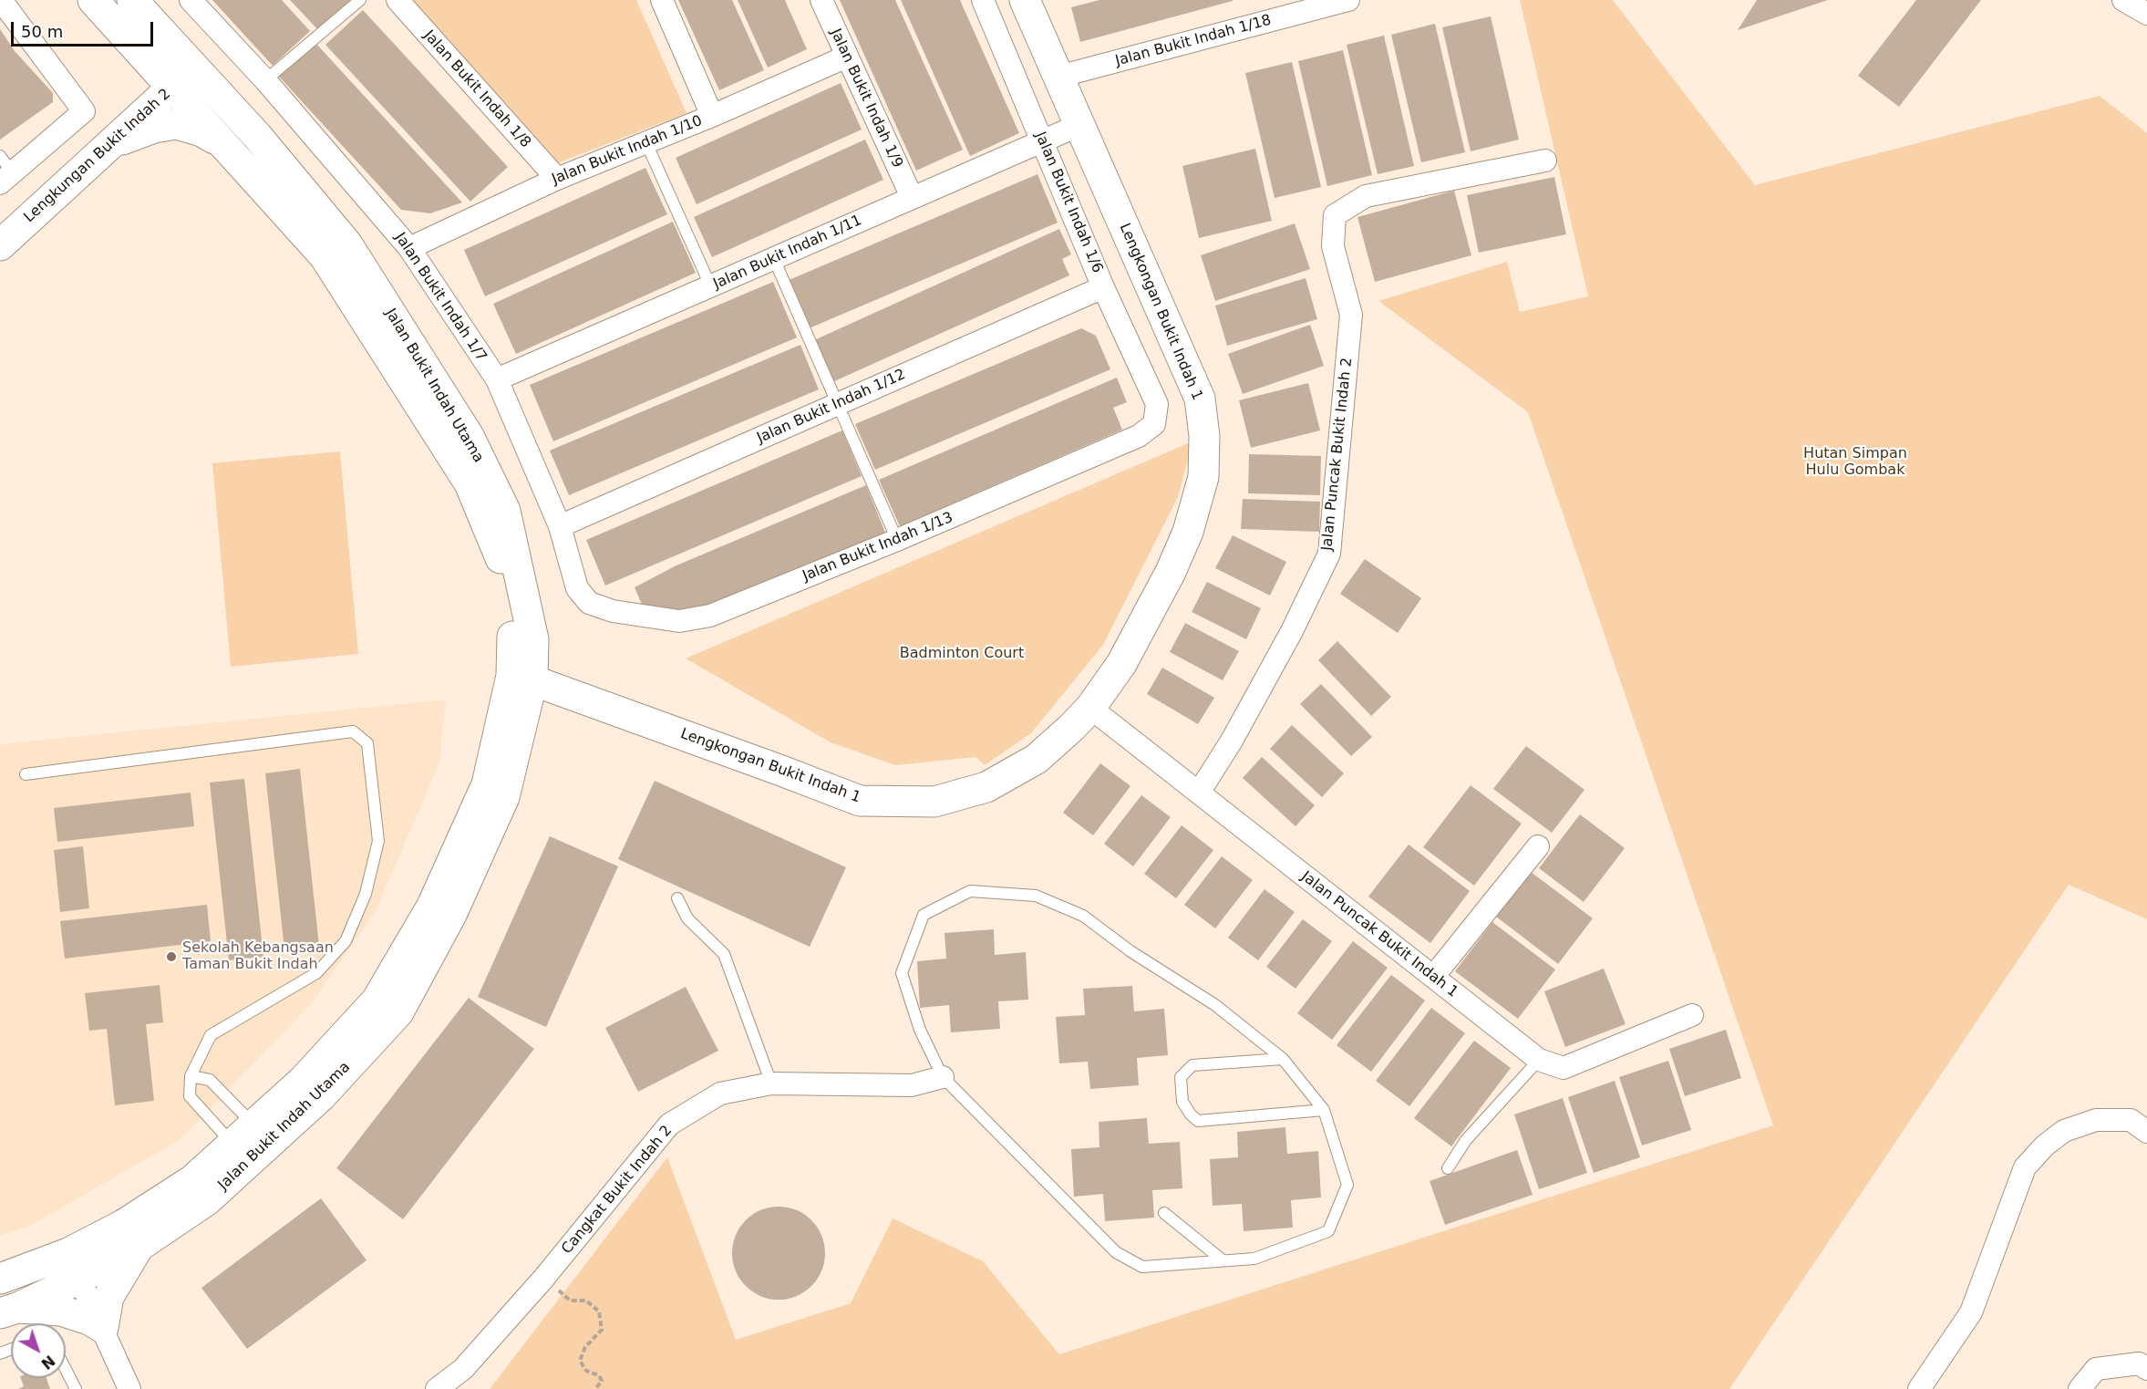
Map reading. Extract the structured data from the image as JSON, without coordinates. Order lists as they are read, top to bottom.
{
  "streets": {
    "street": [
      "Jalan Bukit Indah 1/18",
      "Jalan Bukit Indah 1/8",
      "Jalan Bukit Indah 1/9",
      "Jalan Bukit Indah 1/10",
      "Lengkungan Bukit Indah 2",
      "Jalan Bukit Indah 1/6",
      "Jalan Bukit Indah 1/11",
      "Jalan Bukit Indah 1/7",
      "Lengkongan Bukit Indah 1",
      "Jalan Bukit Indah Utama",
      "Jalan Bukit Indah 1/12",
      "Jalan Puncak Bukit Indah 2",
      "Jalan Bukit Indah 1/13",
      "Jalan Puncak Bukit Indah 1",
      "Cangkat Bukit Indah 2"
    ]
  },
  "crossings": [
    ["Jalan Bukit Indah 1/18", "Lengkongan Bukit Indah 1"],
    ["Jalan Bukit Indah 1/8", "Jalan Bukit Indah 1/10"],
    ["Jalan Bukit Indah 1/9", "Jalan Bukit Indah 1/10"],
    ["Jalan Bukit Indah 1/9", "Jalan Bukit Indah 1/11"],
    ["Jalan Bukit Indah 1/10", "Jalan Bukit Indah 1/7"],
    ["Lengkungan Bukit Indah 2", "Jalan Bukit Indah Utama"],
    ["Jalan Bukit Indah 1/6", "Jalan Bukit Indah 1/11"],
    ["Jalan Bukit Indah 1/6", "Jalan Bukit Indah 1/12"],
    ["Jalan Bukit Indah 1/6", "Jalan Bukit Indah 1/13"],
    ["Jalan Bukit Indah 1/11", "Jalan Bukit Indah 1/7"],
    ["Jalan Bukit Indah 1/11", "Lengkongan Bukit Indah 1"],
    ["Jalan Bukit Indah 1/7", "Jalan Bukit Indah 1/12"],
    ["Jalan Bukit Indah 1/7", "Jalan Bukit Indah 1/13"],
    ["Lengkongan Bukit Indah 1", "Jalan Bukit Indah Utama"],
    ["Lengkongan Bukit Indah 1", "Jalan Puncak Bukit Indah 1"],
    ["Jalan Puncak Bukit Indah 2", "Jalan Puncak Bukit Indah 1"]
  ],
  "parks": ["Hutan Simpan Hulu Gombak", "Badminton Court"],
  "places": ["Sekolah Kebangsaan Taman Bukit Indah"],
  "scale_bar": "50 m",
  "north": "bottom right"
}
